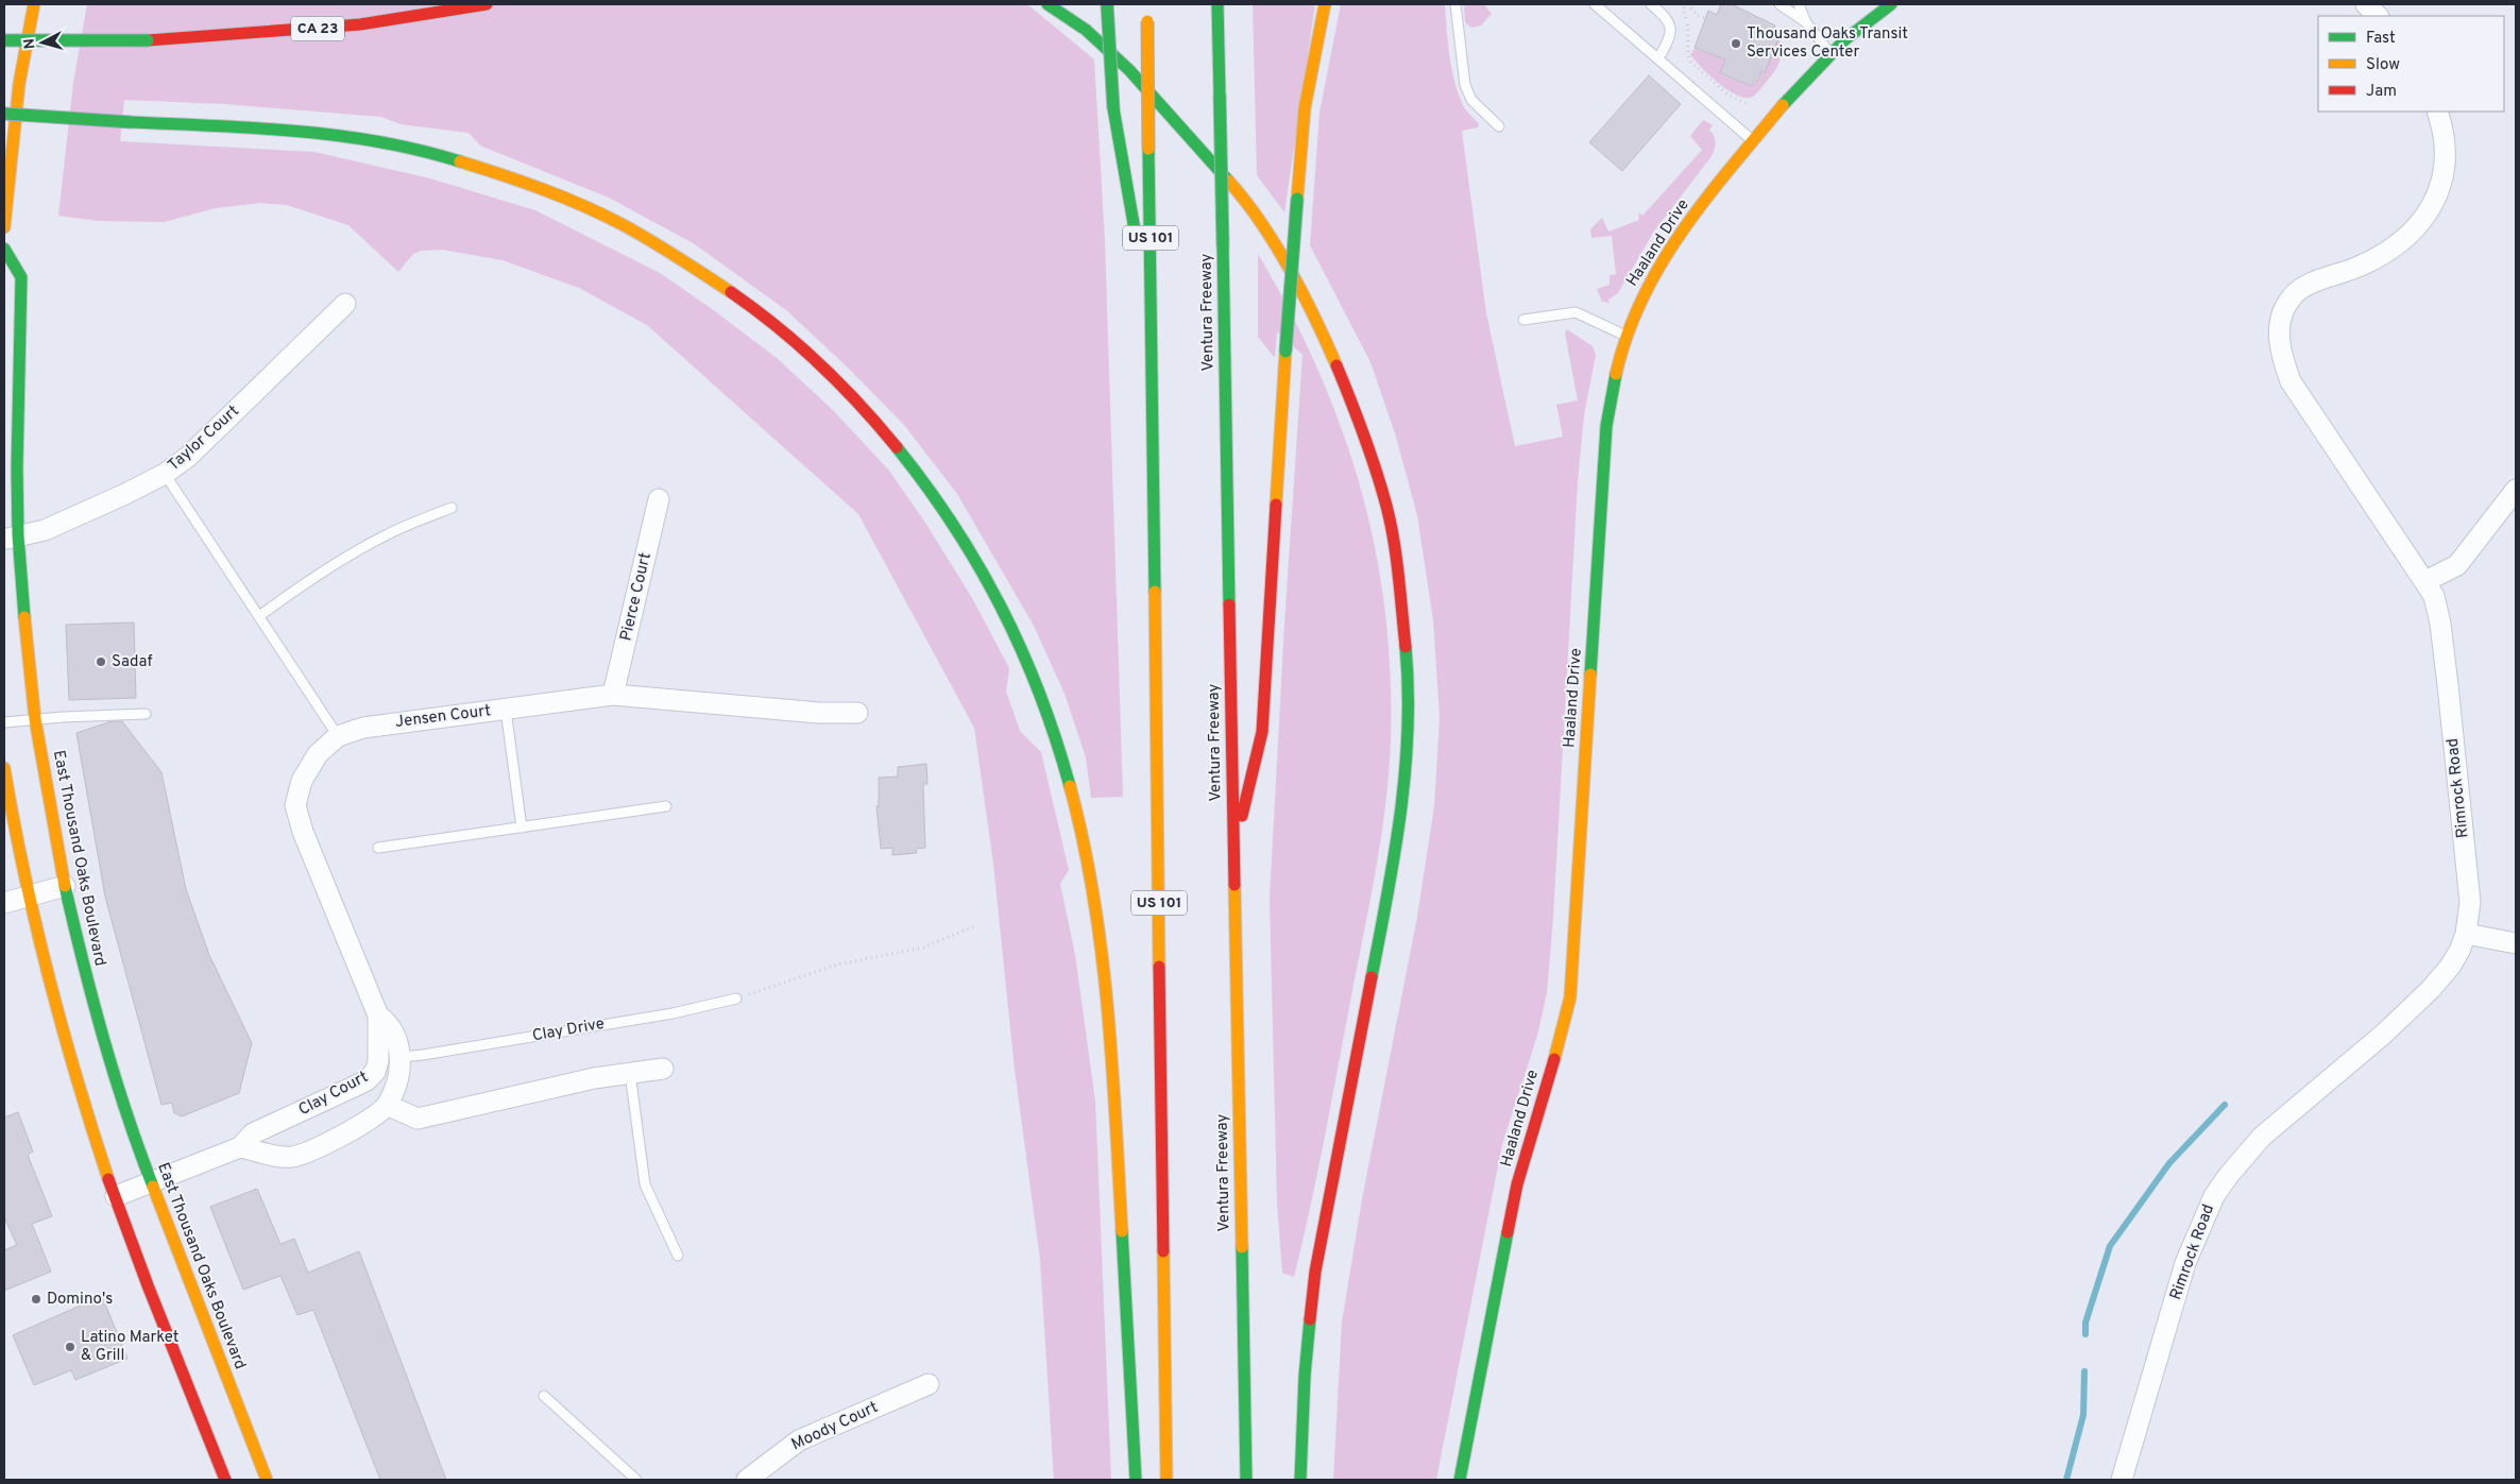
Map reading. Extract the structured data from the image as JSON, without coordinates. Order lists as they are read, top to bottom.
{
  "streets": {
    "main road": [
      "CA 23",
      "US 101",
      "Haaland Drive",
      "Ventura Freeway",
      "East Thousand Oaks Boulevard"
    ],
    "street": [
      "Taylor Court",
      "Pierce Court",
      "Jensen Court",
      "Rimrock Road",
      "Clay Court",
      "Moody Court"
    ],
    "lane": ["Clay Drive"]
  },
  "crossings": [
    ["Taylor Court", "East Thousand Oaks Boulevard"],
    ["Pierce Court", "Jensen Court"],
    ["Jensen Court", "Clay Court"],
    ["East Thousand Oaks Boulevard", "Clay Court"],
    ["Clay Drive", "Clay Court"]
  ],
  "places": [
    "Thousand Oaks Transit Services Center",
    "Sadaf",
    "Domino's",
    "Latino Market & Grill"
  ],
  "legend": ["Fast", "Slow", "Jam"],
  "north": "left"
}
